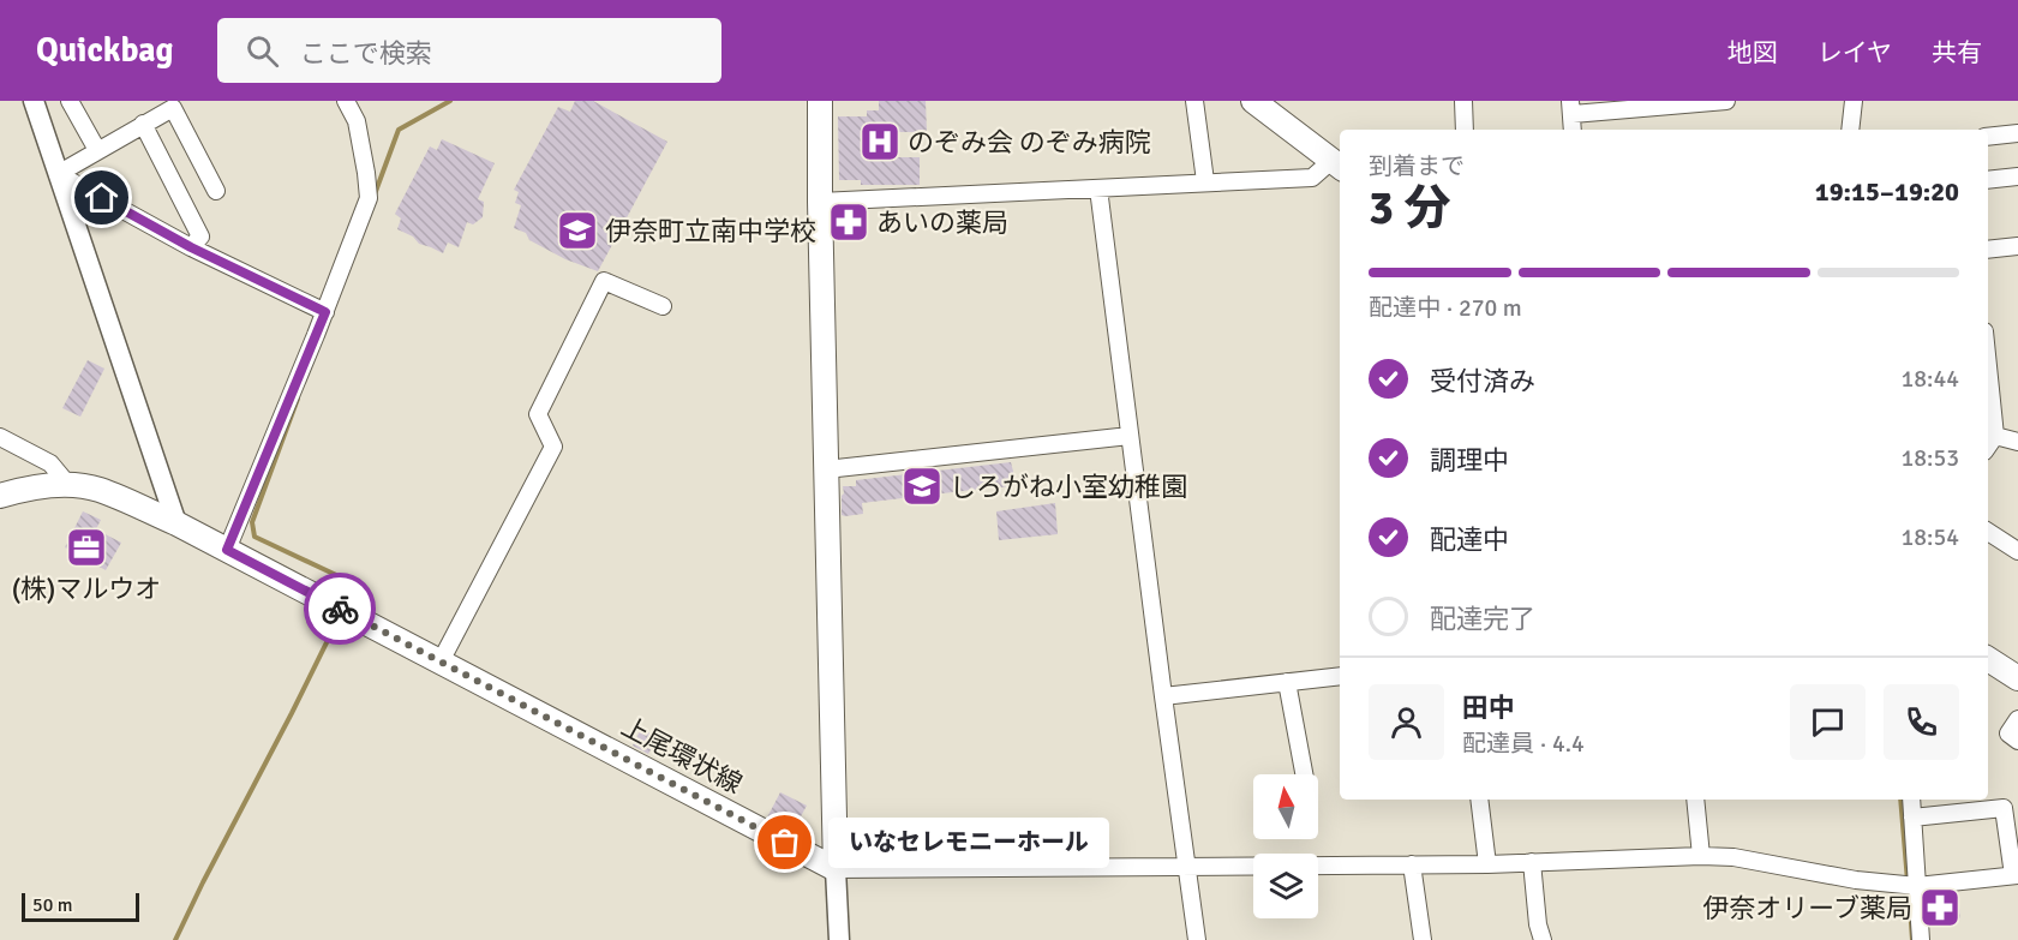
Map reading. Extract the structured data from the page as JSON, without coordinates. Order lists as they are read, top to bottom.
{
  "streets": {
    "main road": ["上尾環状線"]
  },
  "places": {
    "hospital": ["のぞみ会 のぞみ病院"],
    "pharmacy": ["あいの薬局", "伊奈オリーブ薬局"],
    "school or university": ["伊奈町立南中学校", "しろがね小室幼稚園"],
    "office": ["(株)マルウオ"],
    "other": ["いなセレモニーホール"]
  },
  "scale_bar": "50 m",
  "north": "top",
  "page": {
    "header": "Quickbag",
    "search": "ここで検索",
    "nav": ["地図", "レイヤ", "共有"],
    "heading": ["3 分", "到着まで", "19:15–19:20"],
    "panel": ["田中", "配達員 · 4.4"],
    "bar": "配達中 · 270 m",
    "list": [
      ["受付済み", "18:44"],
      ["調理中", "18:53"],
      ["配達中", "18:54"],
      "配達完了"
    ],
    "bubble": "いなセレモニーホール",
    "scale": "50 m"
  }
}
